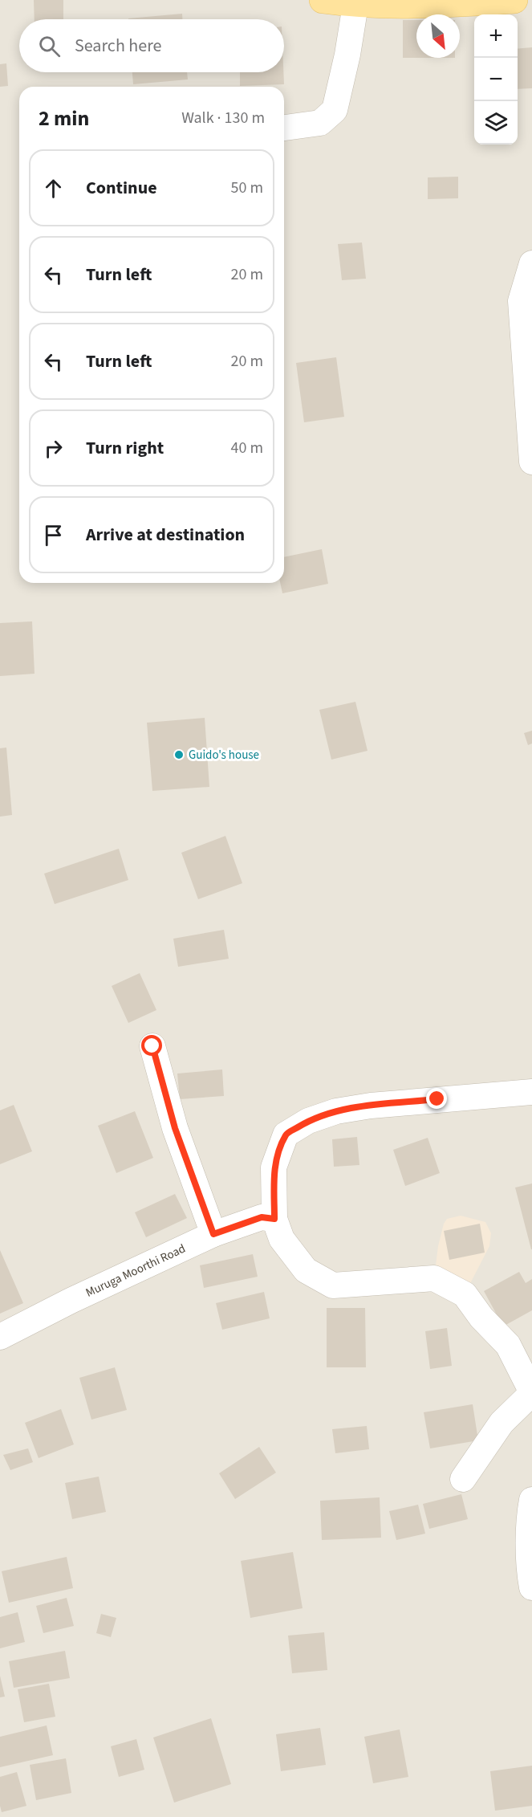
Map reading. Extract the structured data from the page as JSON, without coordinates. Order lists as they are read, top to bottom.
{
  "streets": {
    "street": ["Muruga Moorthi Road"]
  },
  "places": ["Guido's house"],
  "north": "bottom right",
  "page": {
    "map_buttons": ["+", "−"],
    "search": "Search here",
    "heading": ["2 min", "Walk · 130 m"],
    "list": [
      ["Continue", "50 m"],
      ["Turn left", "20 m"],
      ["Turn left", "20 m"],
      ["Turn right", "40 m"],
      "Arrive at destination"
    ]
  }
}
